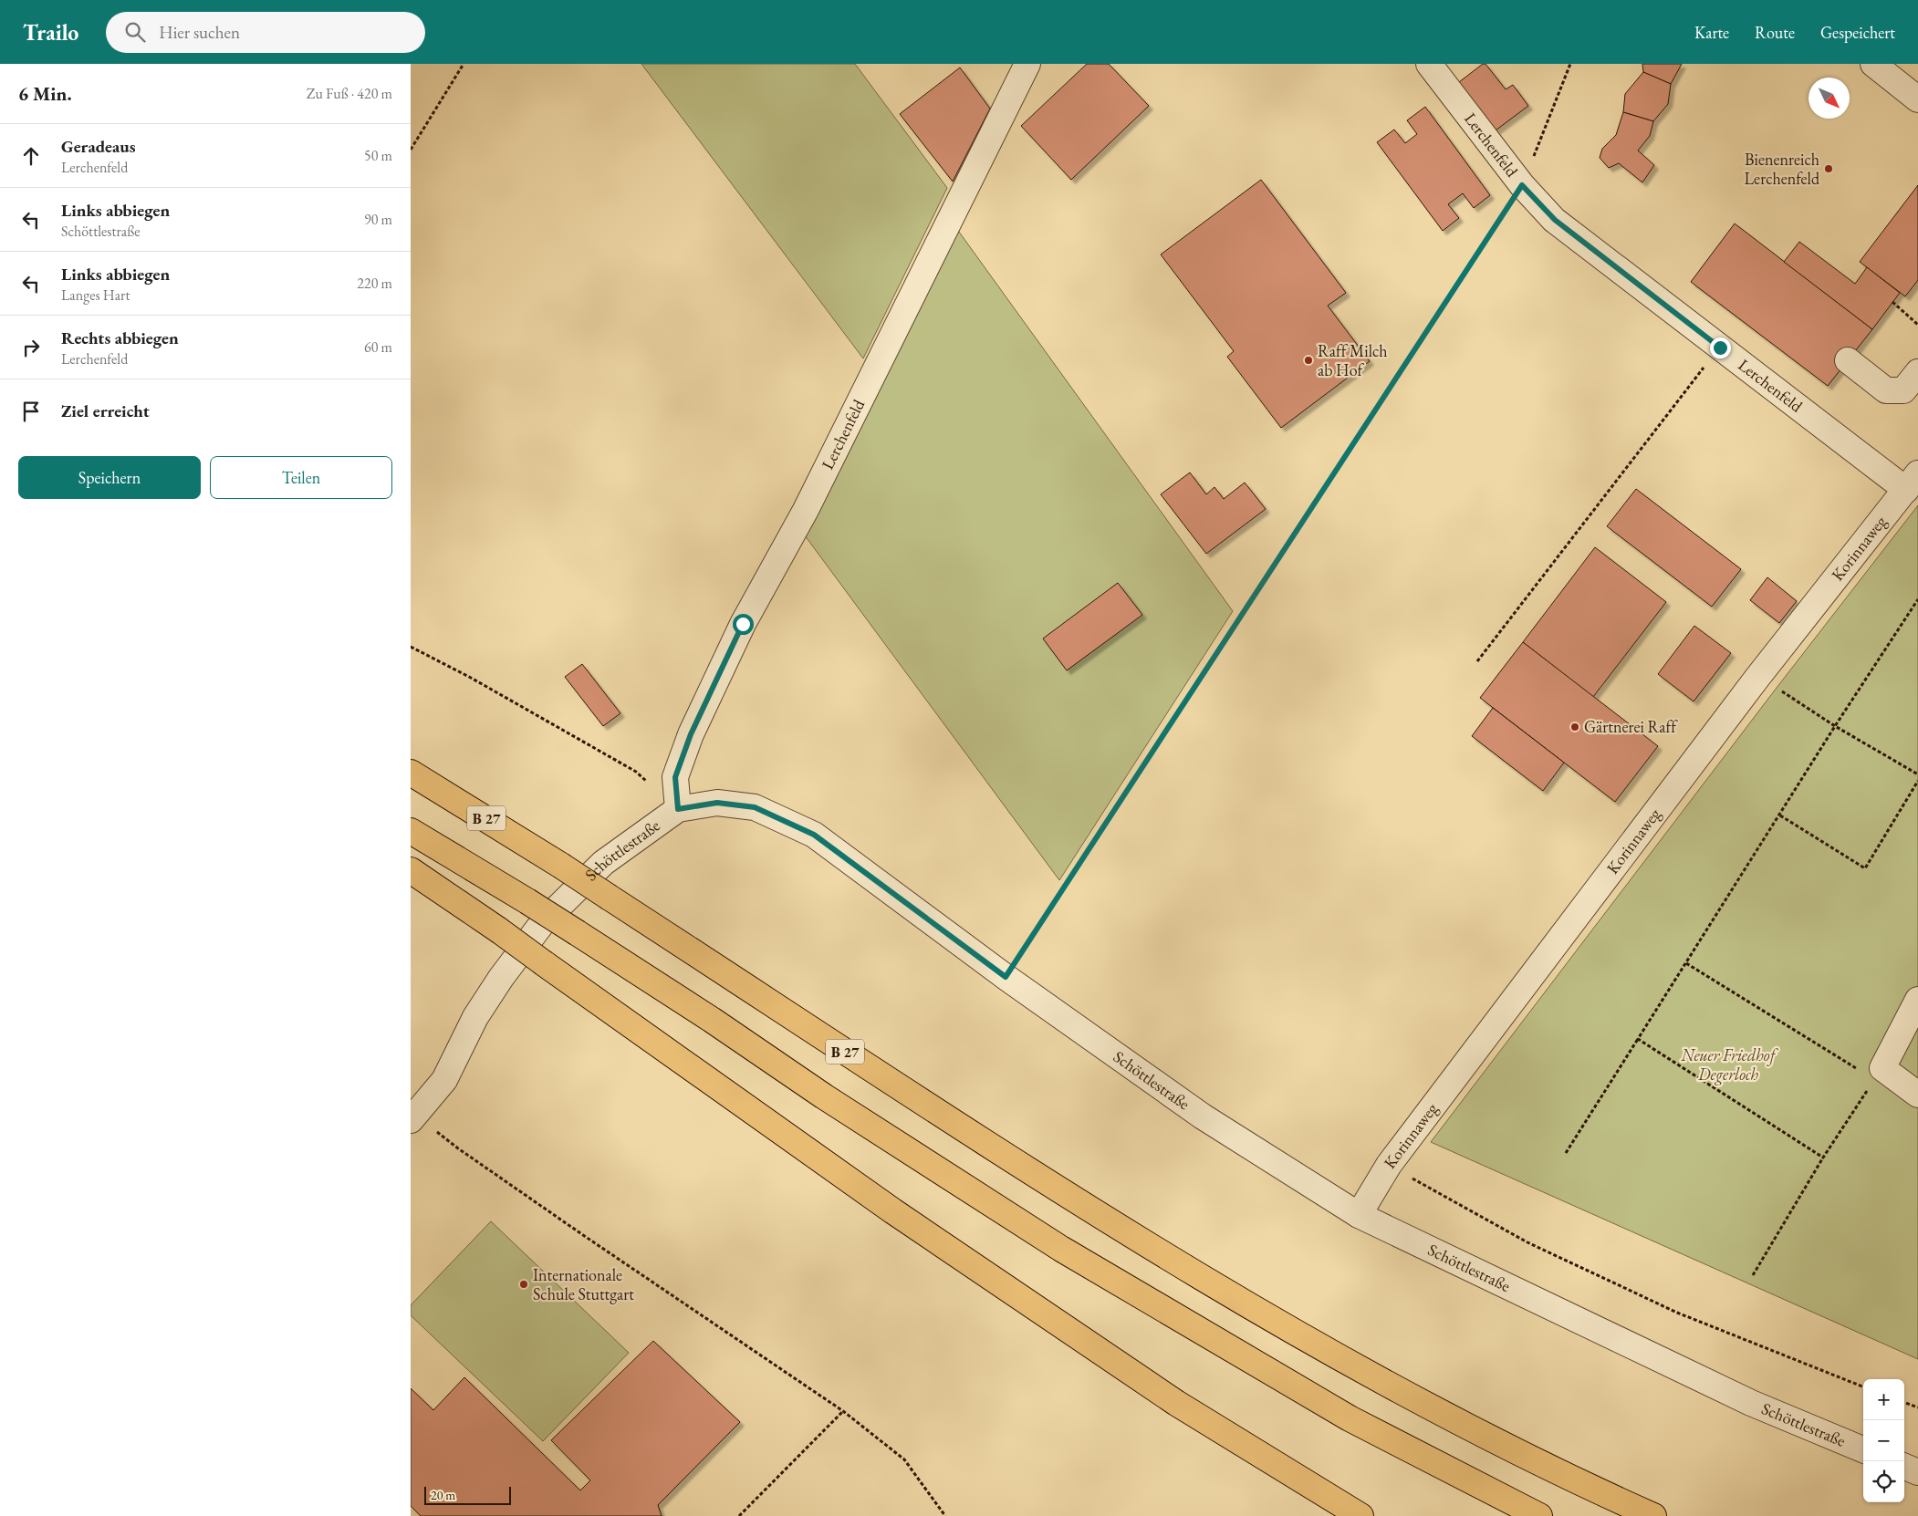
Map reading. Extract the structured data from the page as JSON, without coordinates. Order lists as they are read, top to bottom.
{
  "streets": {
    "highway": ["B 27"],
    "street": ["Lerchenfeld", "Korinnaweg", "Schöttlestraße"]
  },
  "crossings": [
    ["Lerchenfeld", "Korinnaweg"],
    ["Lerchenfeld", "Schöttlestraße"],
    ["Korinnaweg", "Schöttlestraße"]
  ],
  "parks": ["Neuer Friedhof Degerloch"],
  "places": [
    "Bienenreich Lerchenfeld",
    "Raff Milch ab Hof",
    "Gärtnerei Raff",
    "Internationale Schule Stuttgart"
  ],
  "scale_bar": "20 m",
  "north": "bottom right",
  "page": {
    "header": "Trailo",
    "search": "Hier suchen",
    "nav": ["Karte", "Route", "Gespeichert"],
    "heading": ["6 Min.", "Zu Fuß · 420 m"],
    "list": [
      ["Geradeaus", "Lerchenfeld", "50 m"],
      ["Links abbiegen", "Schöttlestraße", "90 m"],
      ["Links abbiegen", "Langes Hart", "220 m"],
      ["Rechts abbiegen", "Lerchenfeld", "60 m"],
      "Ziel erreicht"
    ],
    "buttons": ["Speichern", "Teilen"],
    "map_buttons": ["+", "−"],
    "scale": "20 m"
  }
}
